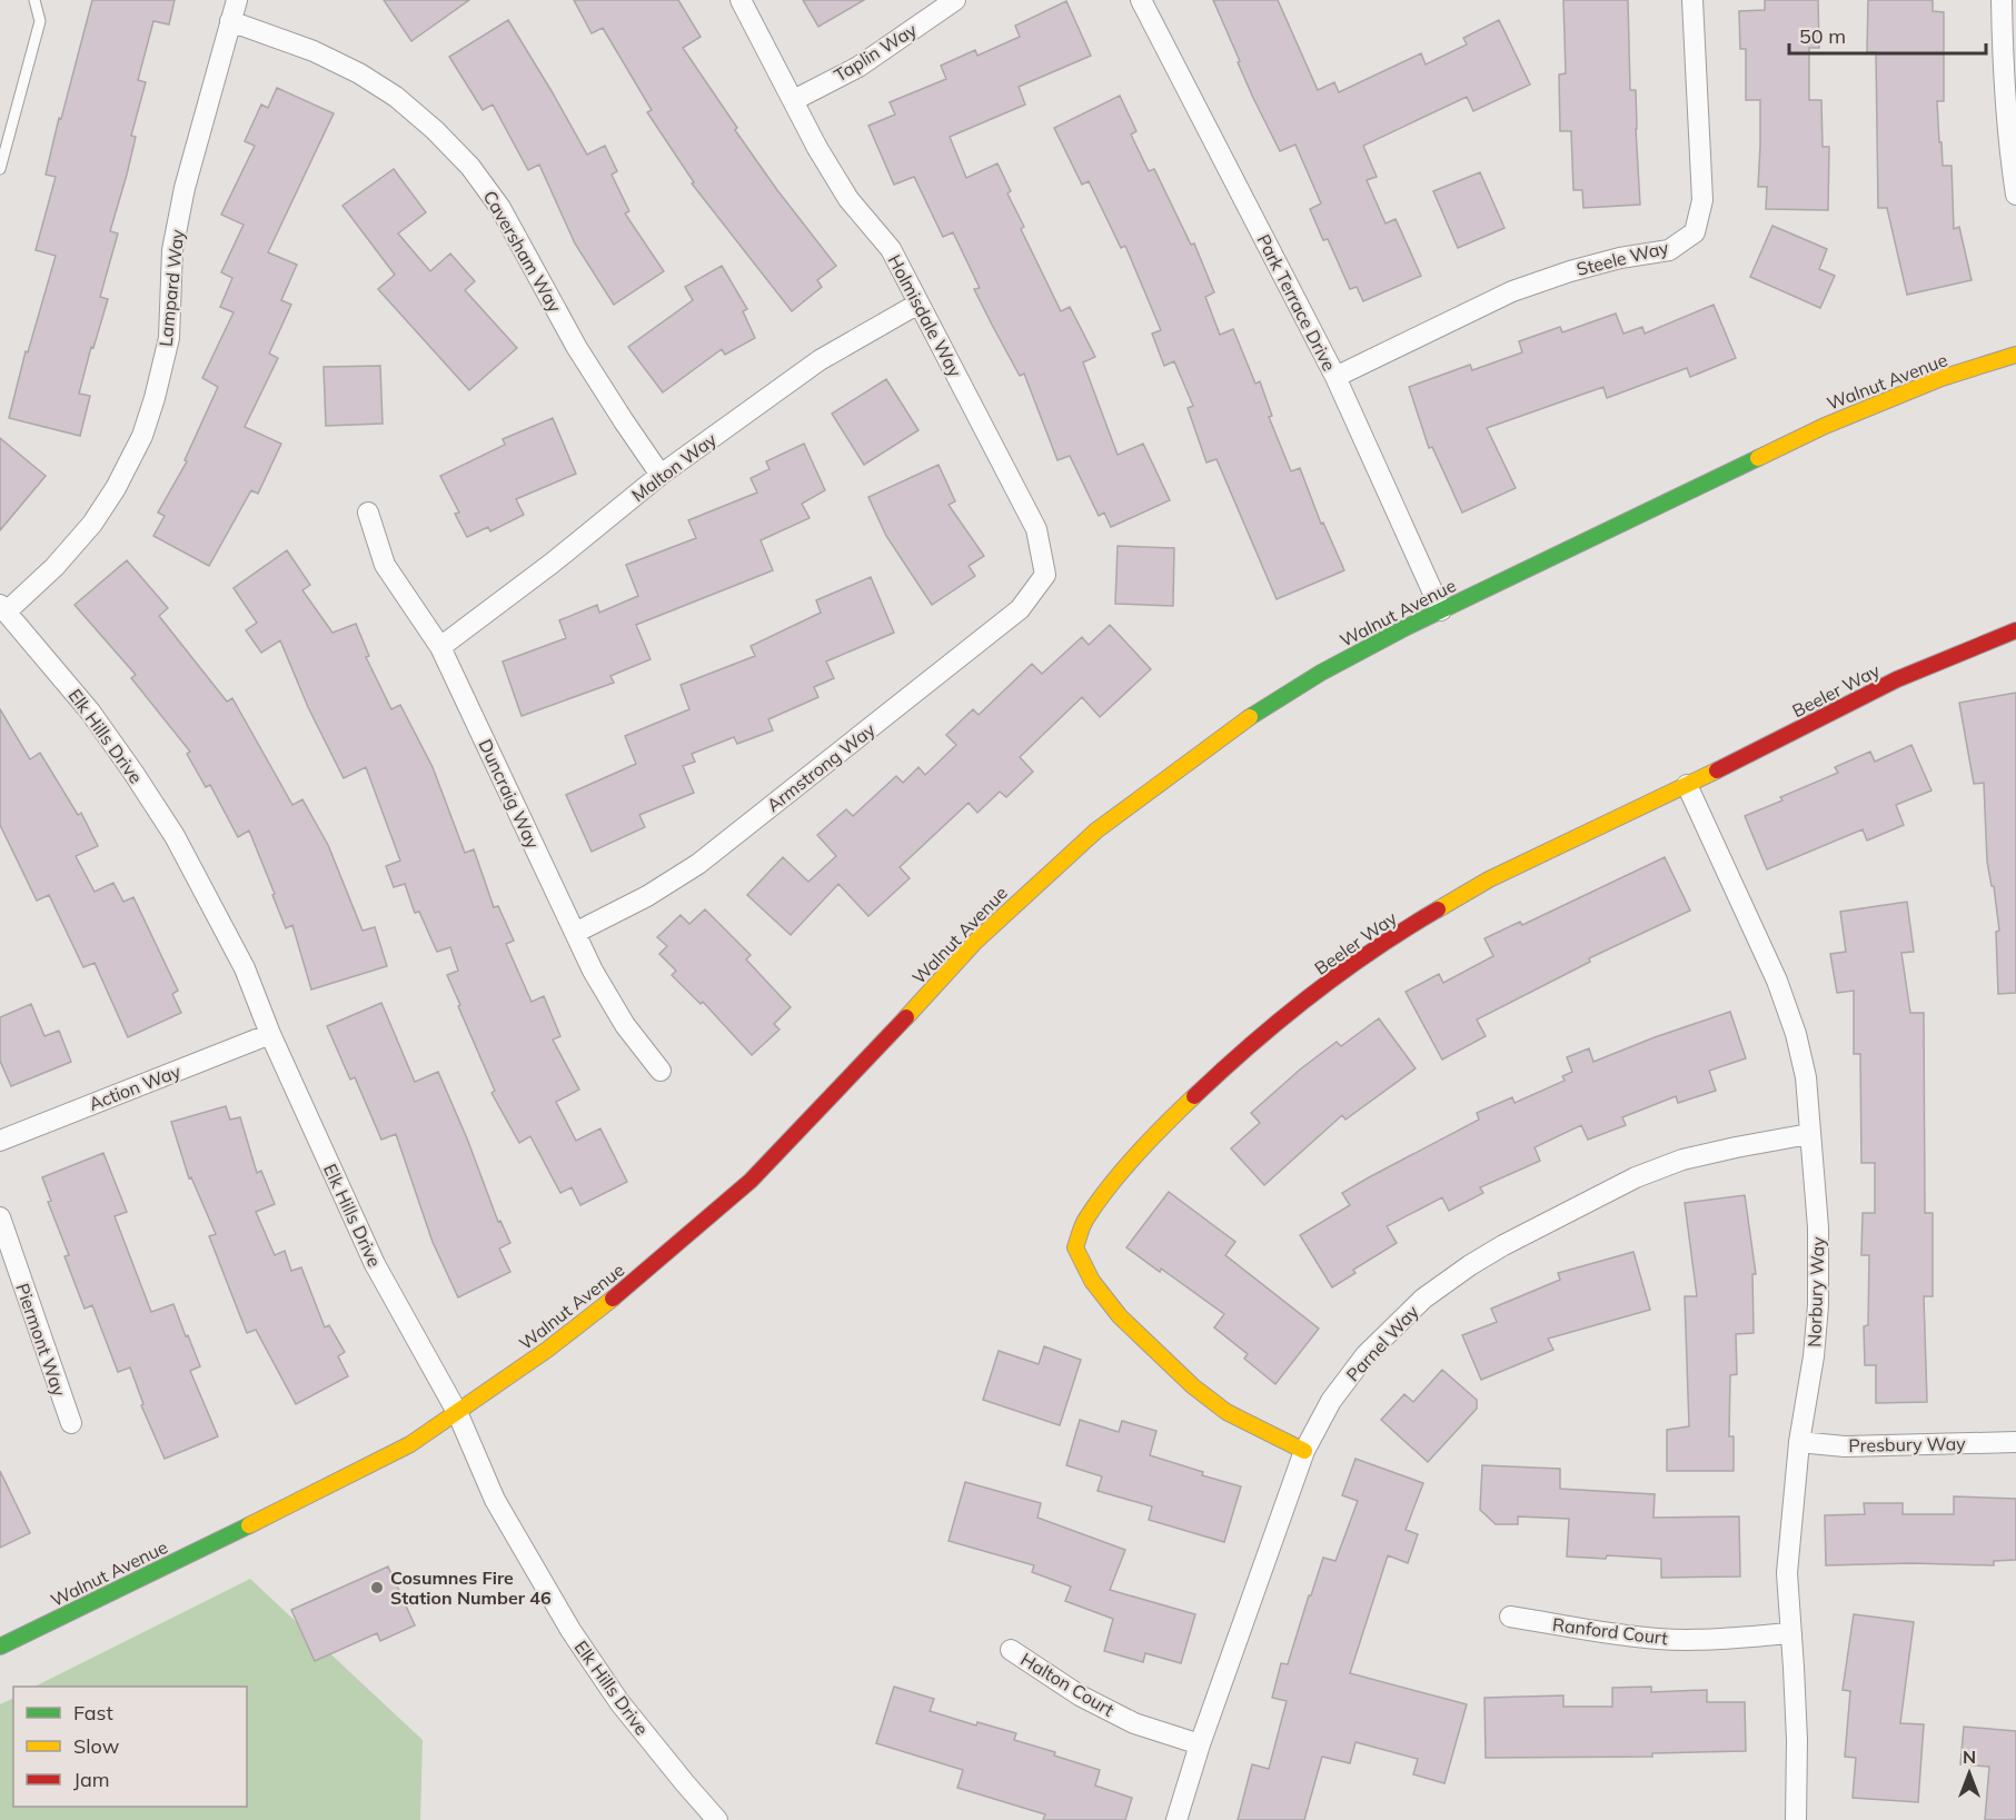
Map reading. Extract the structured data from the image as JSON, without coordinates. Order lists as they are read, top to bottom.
{
  "streets": {
    "street": [
      "Taplin Way",
      "Caversham Way",
      "Steele Way",
      "Lampard Way",
      "Park Terrace Drive",
      "Holmisdale Way",
      "Walnut Avenue",
      "Malton Way",
      "Beeler Way",
      "Elk Hills Drive",
      "Armstrong Way",
      "Duncraig Way",
      "Action Way",
      "Norbury Way",
      "Piermont Way",
      "Parnel Way",
      "Presbury Way",
      "Ranford Court",
      "Halton Court"
    ]
  },
  "crossings": [
    ["Taplin Way", "Holmisdale Way"],
    ["Caversham Way", "Lampard Way"],
    ["Caversham Way", "Malton Way"],
    ["Steele Way", "Park Terrace Drive"],
    ["Lampard Way", "Elk Hills Drive"],
    ["Park Terrace Drive", "Walnut Avenue"],
    ["Holmisdale Way", "Malton Way"],
    ["Holmisdale Way", "Armstrong Way"],
    ["Walnut Avenue", "Elk Hills Drive"],
    ["Malton Way", "Duncraig Way"],
    ["Beeler Way", "Norbury Way"],
    ["Beeler Way", "Parnel Way"],
    ["Elk Hills Drive", "Action Way"],
    ["Armstrong Way", "Duncraig Way"],
    ["Norbury Way", "Parnel Way"],
    ["Norbury Way", "Presbury Way"],
    ["Norbury Way", "Ranford Court"],
    ["Parnel Way", "Halton Court"]
  ],
  "places": ["Cosumnes Fire Station Number 46"],
  "legend": ["Fast", "Slow", "Jam"],
  "scale_bar": "50 m",
  "north": "top"
}
